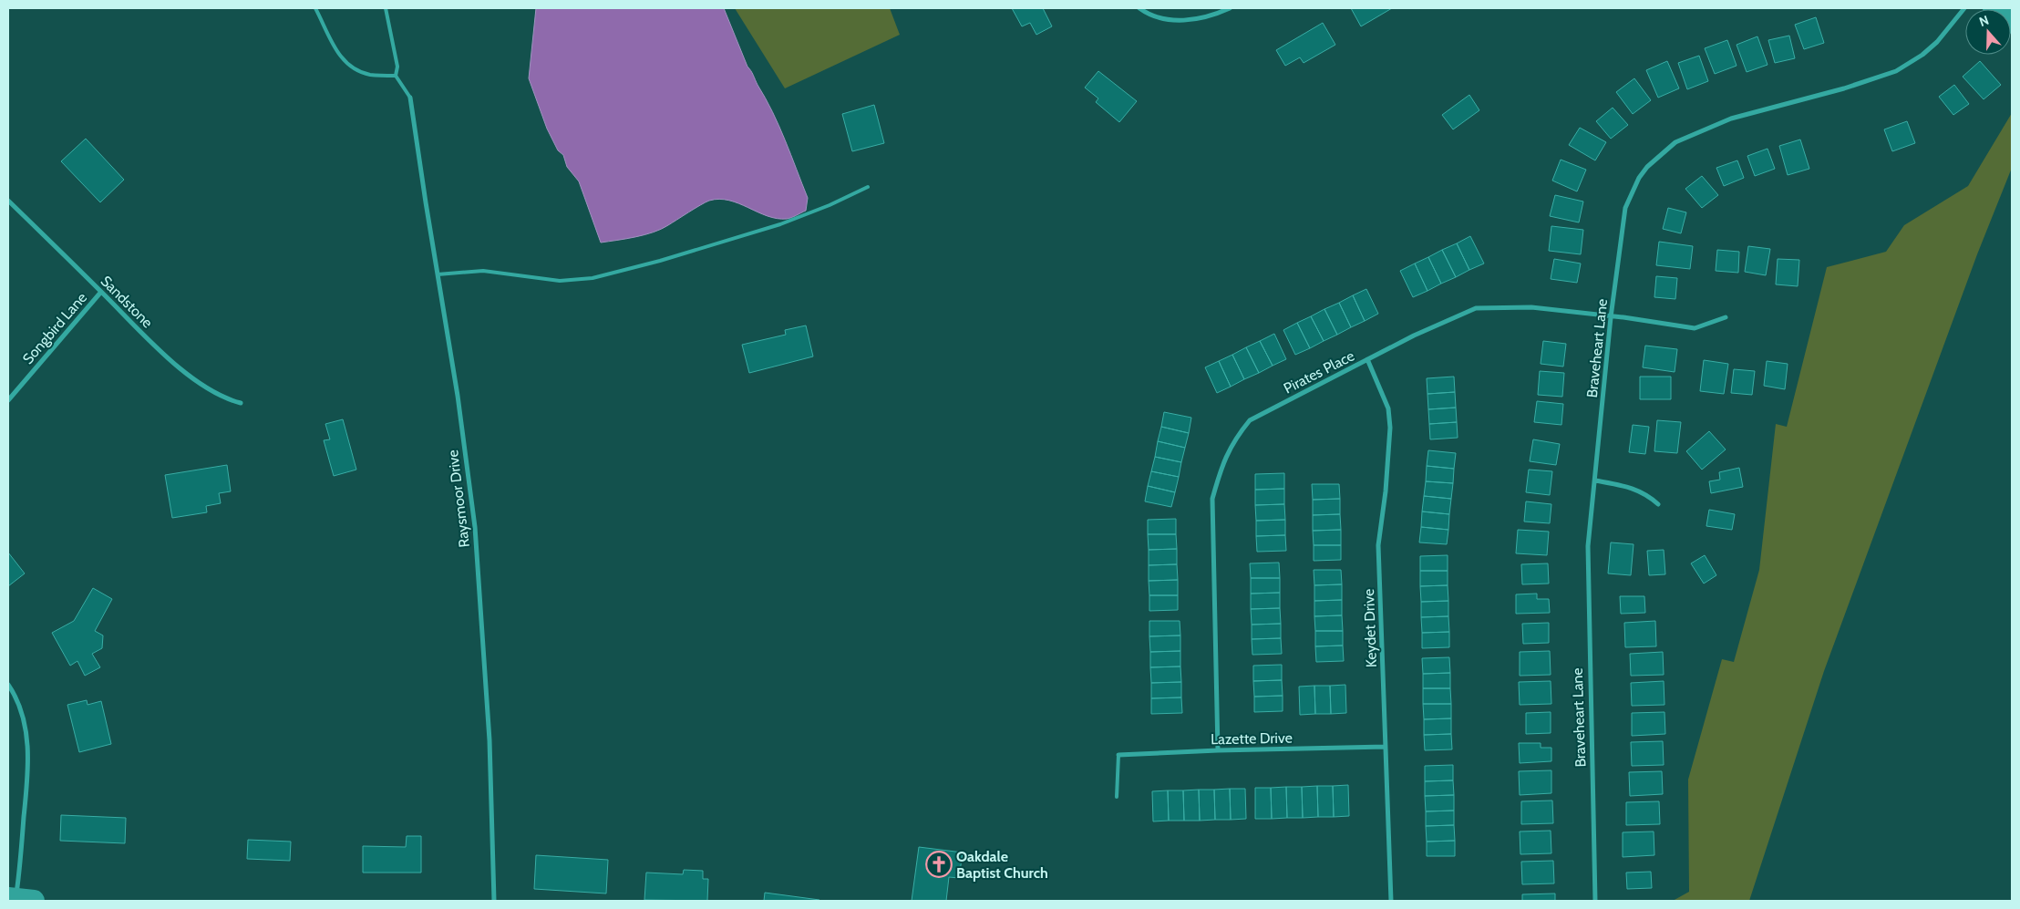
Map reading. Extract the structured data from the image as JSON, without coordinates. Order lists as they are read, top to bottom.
{
  "streets": {
    "street": [
      "Sandstone",
      "Songbird Lane",
      "Braveheart Lane",
      "Pirates Place",
      "Raysmoor Drive",
      "Keydet Drive",
      "Lazette Drive"
    ]
  },
  "crossings": [
    ["Sandstone", "Songbird Lane"],
    ["Braveheart Lane", "Pirates Place"],
    ["Pirates Place", "Keydet Drive"],
    ["Pirates Place", "Lazette Drive"],
    ["Keydet Drive", "Lazette Drive"]
  ],
  "places": {
    "church": ["Oakdale Baptist Church"]
  },
  "north": "top"
}
